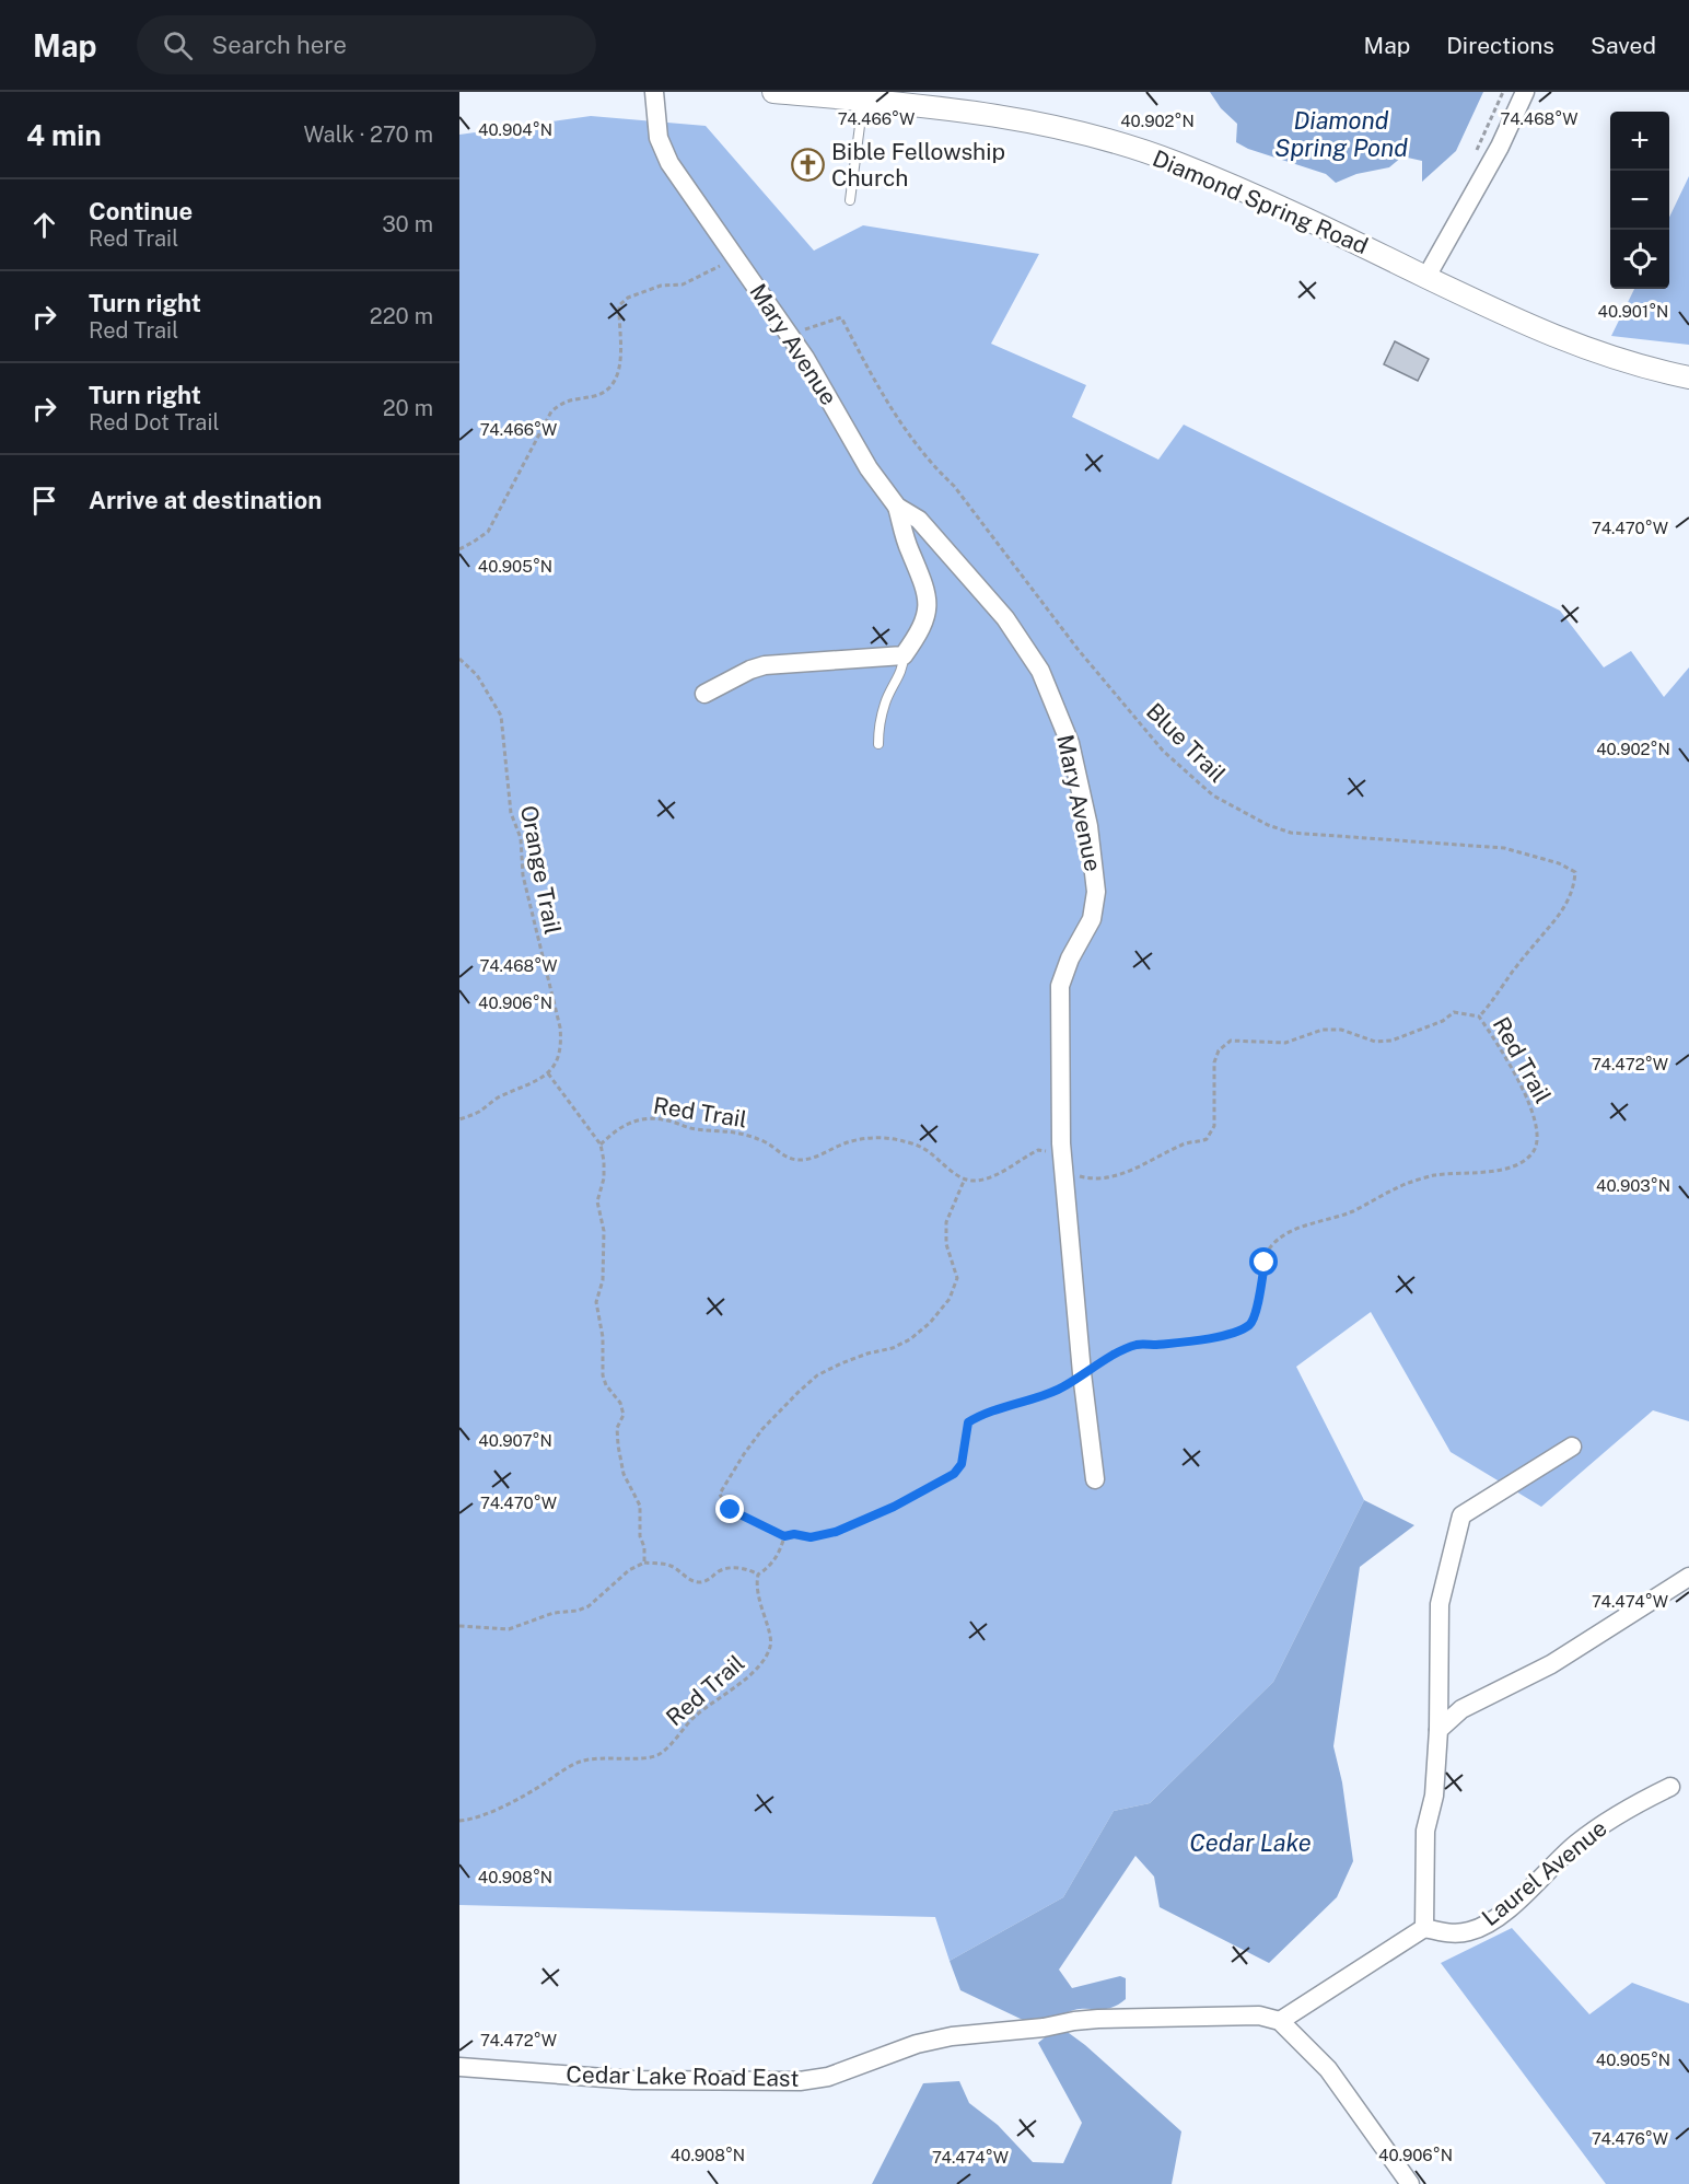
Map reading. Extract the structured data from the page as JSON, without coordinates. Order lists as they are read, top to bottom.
{
  "streets": {
    "street": [
      "Diamond Spring Road",
      "Mary Avenue",
      "Laurel Avenue",
      "Cedar Lake Road East"
    ],
    "path": ["Blue Trail", "Orange Trail", "Red Trail"]
  },
  "crossings": [
    ["Mary Avenue", "Blue Trail"],
    ["Mary Avenue", "Red Trail"],
    ["Blue Trail", "Red Trail"]
  ],
  "water": ["Diamond Spring Pond", "Cedar Lake"],
  "places": {
    "church": ["Bible Fellowship Church"]
  },
  "page": {
    "header": "Map",
    "search": "Search here",
    "nav": ["Map", "Directions", "Saved"],
    "heading": ["4 min", "Walk · 270 m"],
    "map_buttons": ["+", "−"],
    "list": [
      ["Continue", "Red Trail", "30 m"],
      ["Turn right", "Red Trail", "220 m"],
      ["Turn right", "Red Dot Trail", "20 m"],
      "Arrive at destination"
    ]
  },
  "coordinates": [
    "74.466°W",
    "74.468°W",
    "40.902°N",
    "40.904°N",
    "40.901°N",
    "74.470°W",
    "40.905°N",
    "40.906°N",
    "74.472°W",
    "40.903°N",
    "40.907°N",
    "74.474°W",
    "40.908°N",
    "74.476°W"
  ]
}
